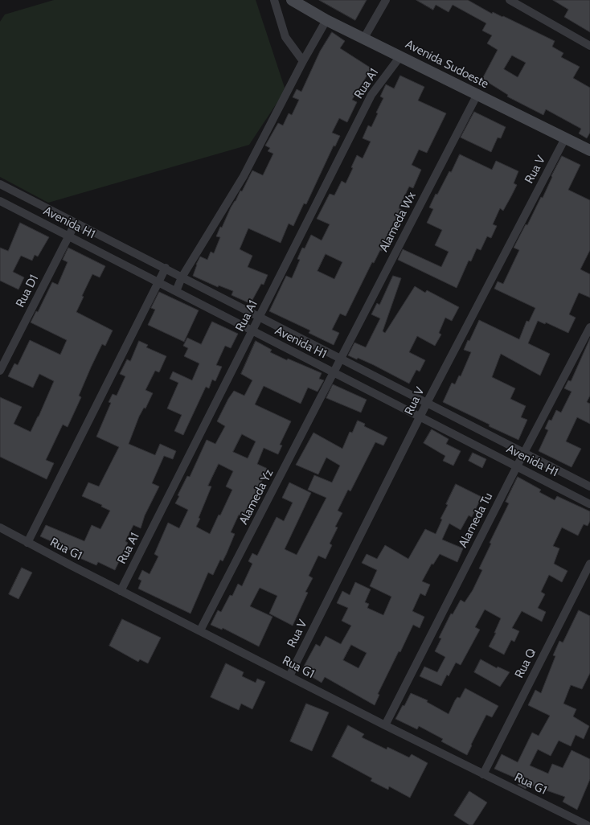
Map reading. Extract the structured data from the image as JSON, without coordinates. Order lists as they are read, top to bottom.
{
  "streets": {
    "street": [
      "Avenida Sudoeste",
      "Rua A1",
      "Rua V",
      "Alameda Wx",
      "Avenida H1",
      "Rua D1",
      "Alameda Yz",
      "Alameda Tu",
      "Rua G1",
      "Rua Q"
    ]
  },
  "crossings": [
    ["Avenida Sudoeste", "Rua A1"],
    ["Avenida Sudoeste", "Rua V"],
    ["Avenida Sudoeste", "Alameda Wx"],
    ["Rua A1", "Avenida H1"],
    ["Rua A1", "Rua G1"],
    ["Rua V", "Avenida H1"],
    ["Rua V", "Rua G1"],
    ["Alameda Wx", "Avenida H1"],
    ["Alameda Wx", "Alameda Yz"],
    ["Avenida H1", "Rua D1"],
    ["Avenida H1", "Alameda Yz"],
    ["Avenida H1", "Alameda Tu"],
    ["Alameda Yz", "Rua G1"],
    ["Alameda Tu", "Rua G1"],
    ["Rua G1", "Rua Q"]
  ]
}
